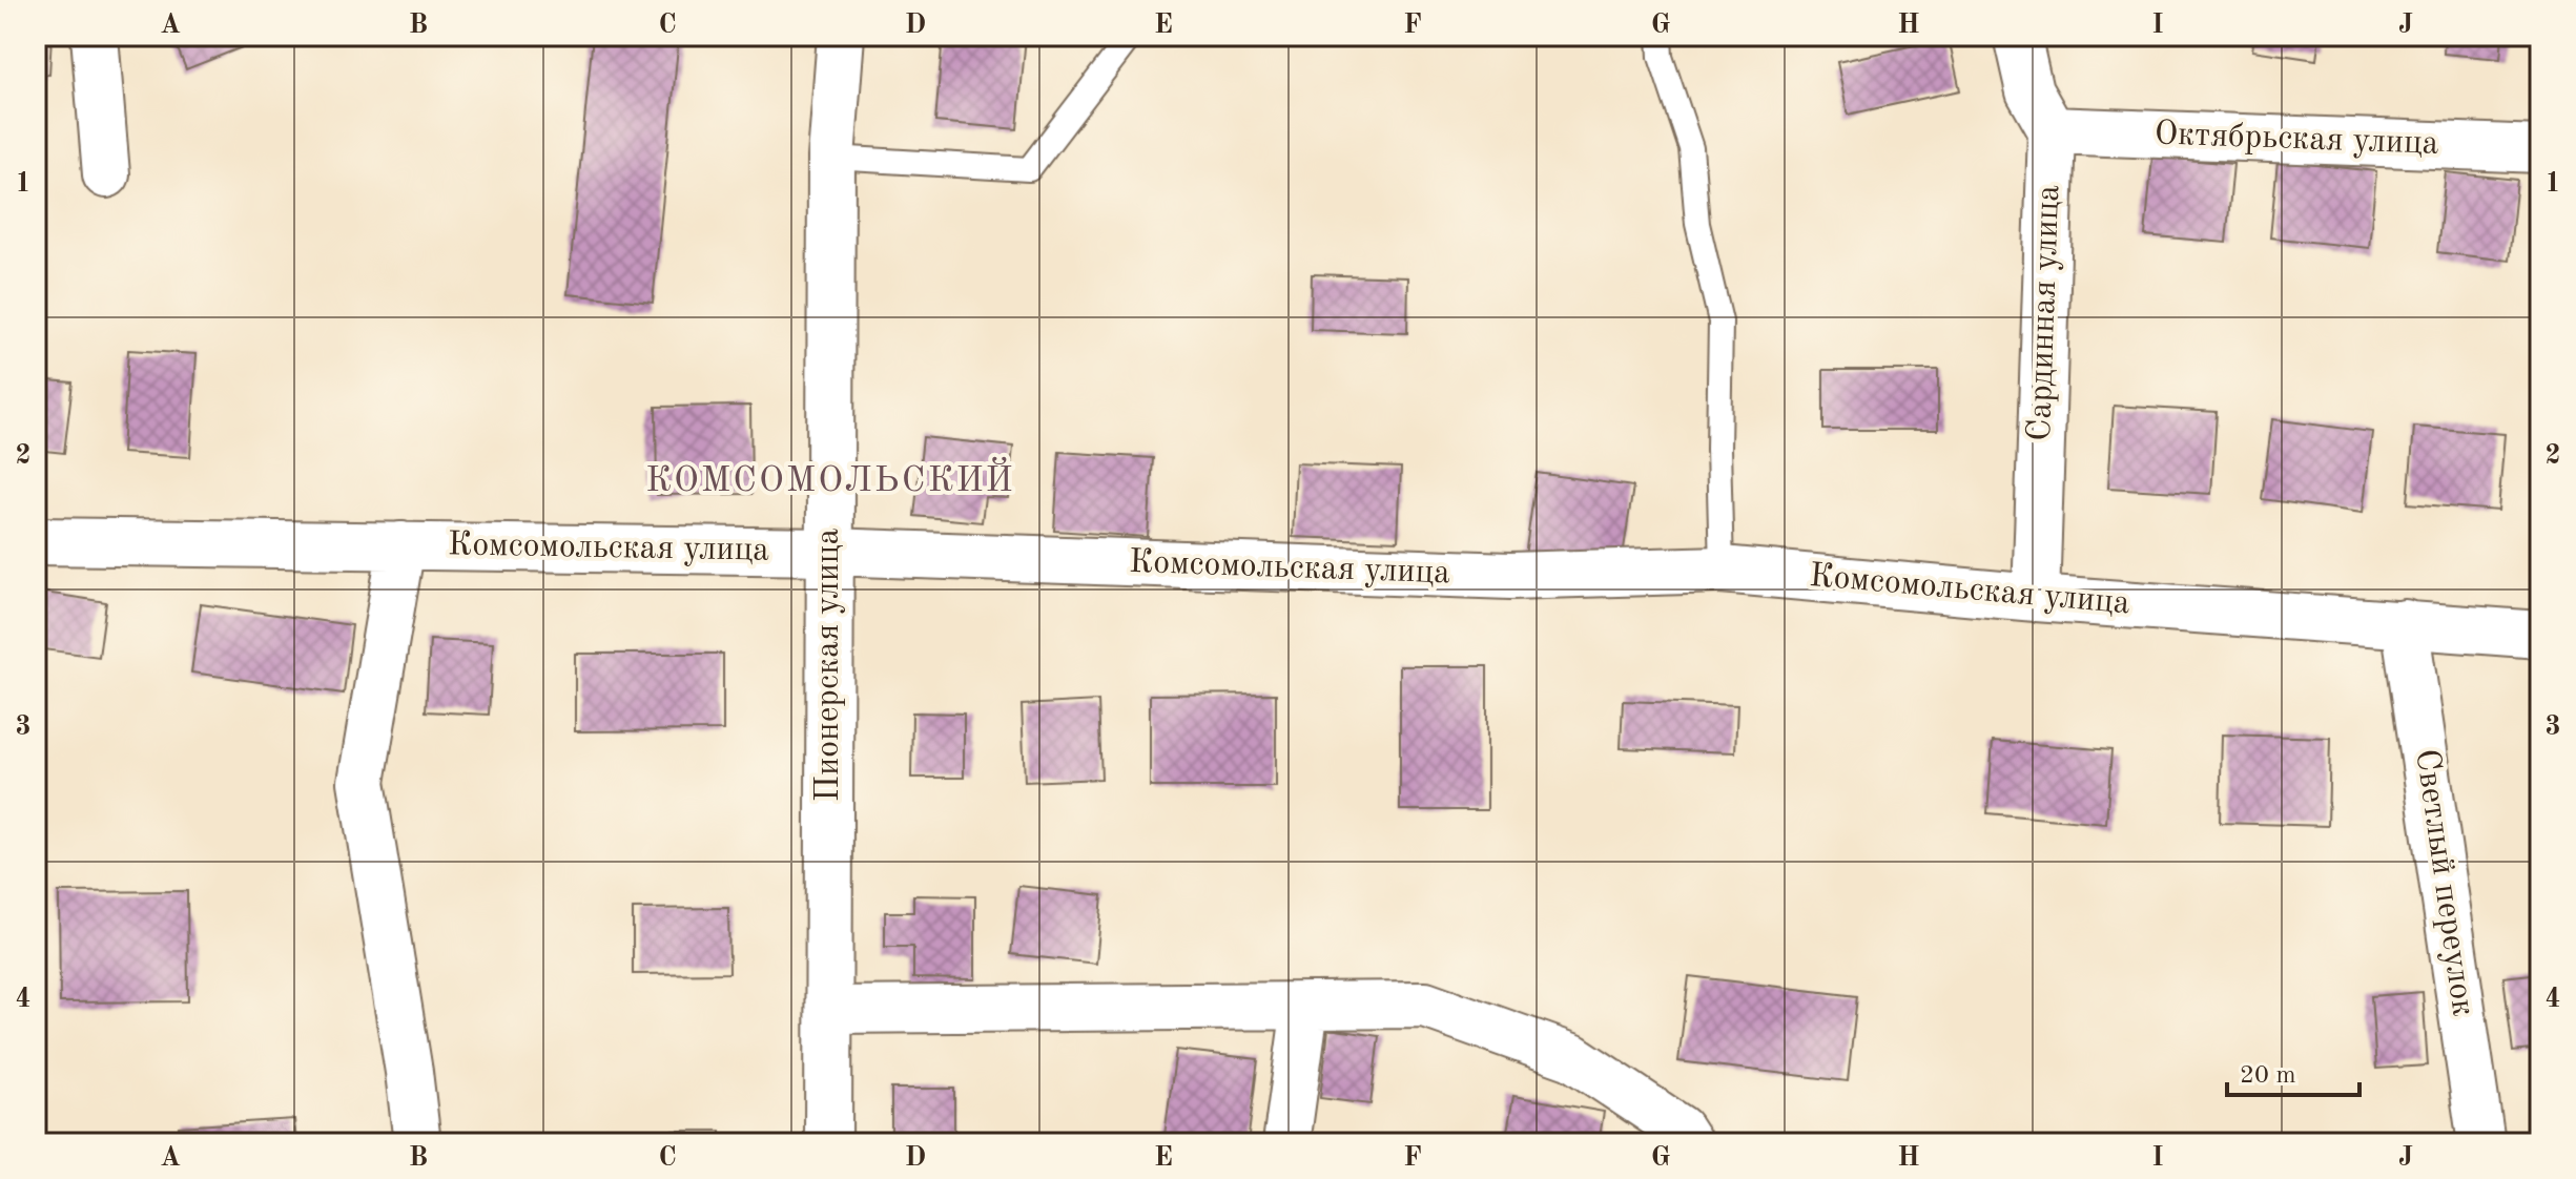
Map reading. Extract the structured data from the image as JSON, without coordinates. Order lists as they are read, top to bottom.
{
  "streets": {
    "street": [
      "Октябрьская улица",
      "Сардинная улица",
      "Комсомольская улица",
      "Пионерская улица",
      "Светлый переулок"
    ]
  },
  "crossings": [
    ["Октябрьская улица", "Сардинная улица"],
    ["Сардинная улица", "Комсомольская улица"],
    ["Комсомольская улица", "Пионерская улица"],
    ["Комсомольская улица", "Светлый переулок"]
  ],
  "districts": ["КОМСОМОЛЬСКИЙ"],
  "scale_bar": "20 m",
  "grid": {
    "columns": [
      "A",
      "B",
      "C",
      "D",
      "E",
      "F",
      "G",
      "H",
      "I",
      "J"
    ],
    "rows": [
      "1",
      "2",
      "3",
      "4"
    ]
  }
}
